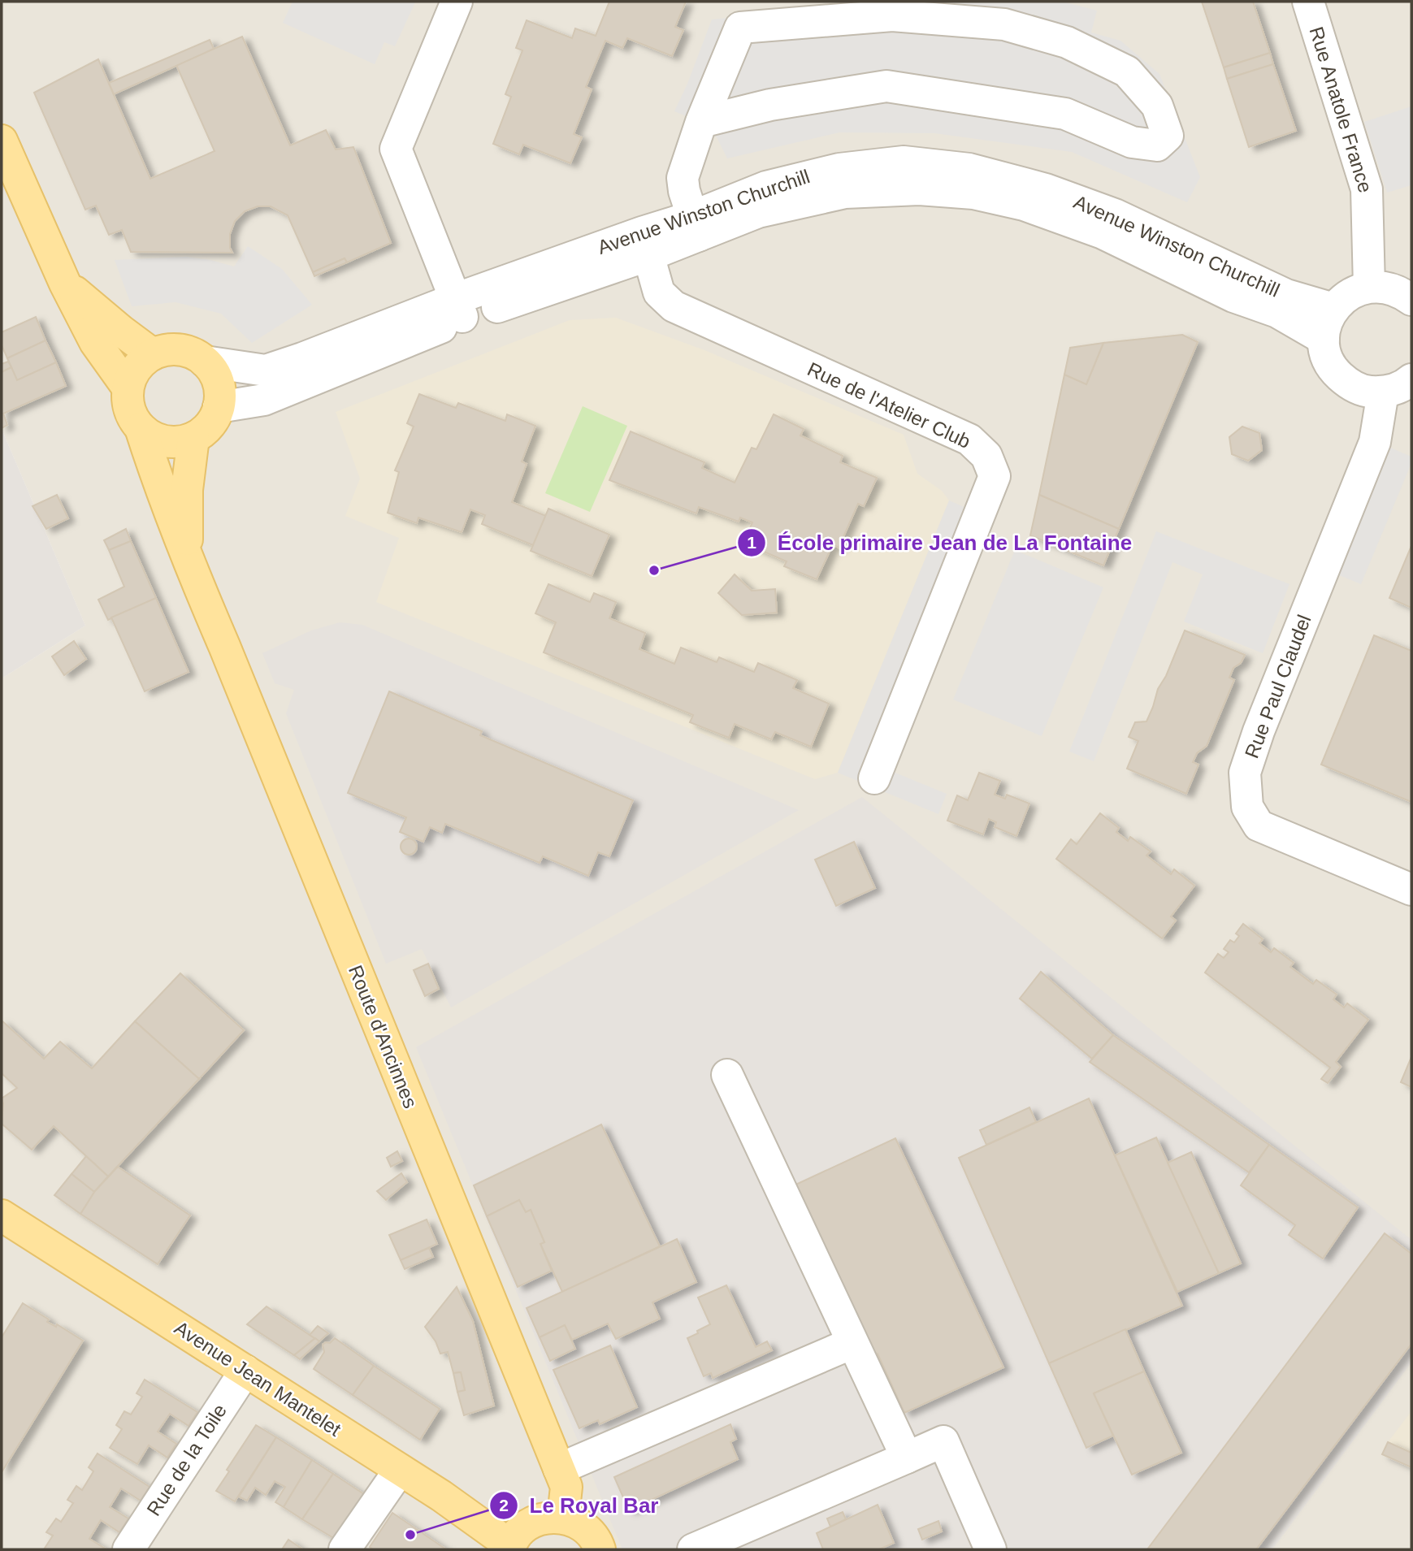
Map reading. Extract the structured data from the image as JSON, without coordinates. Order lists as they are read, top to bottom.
{
  "streets": {
    "main road": ["Route d'Ancinnes", "Avenue Jean Mantelet"],
    "street": [
      "Rue Anatole France",
      "Avenue Winston Churchill",
      "Rue de l'Atelier Club",
      "Rue Paul Claudel",
      "Rue de la Toile"
    ]
  },
  "crossings": [
    ["Avenue Winston Churchill", "Rue de l'Atelier Club"],
    ["Avenue Winston Churchill", "Route d'Ancinnes"],
    ["Avenue Jean Mantelet", "Rue de la Toile"]
  ],
  "places": ["École primaire Jean de La Fontaine", "Le Royal Bar"]
}
